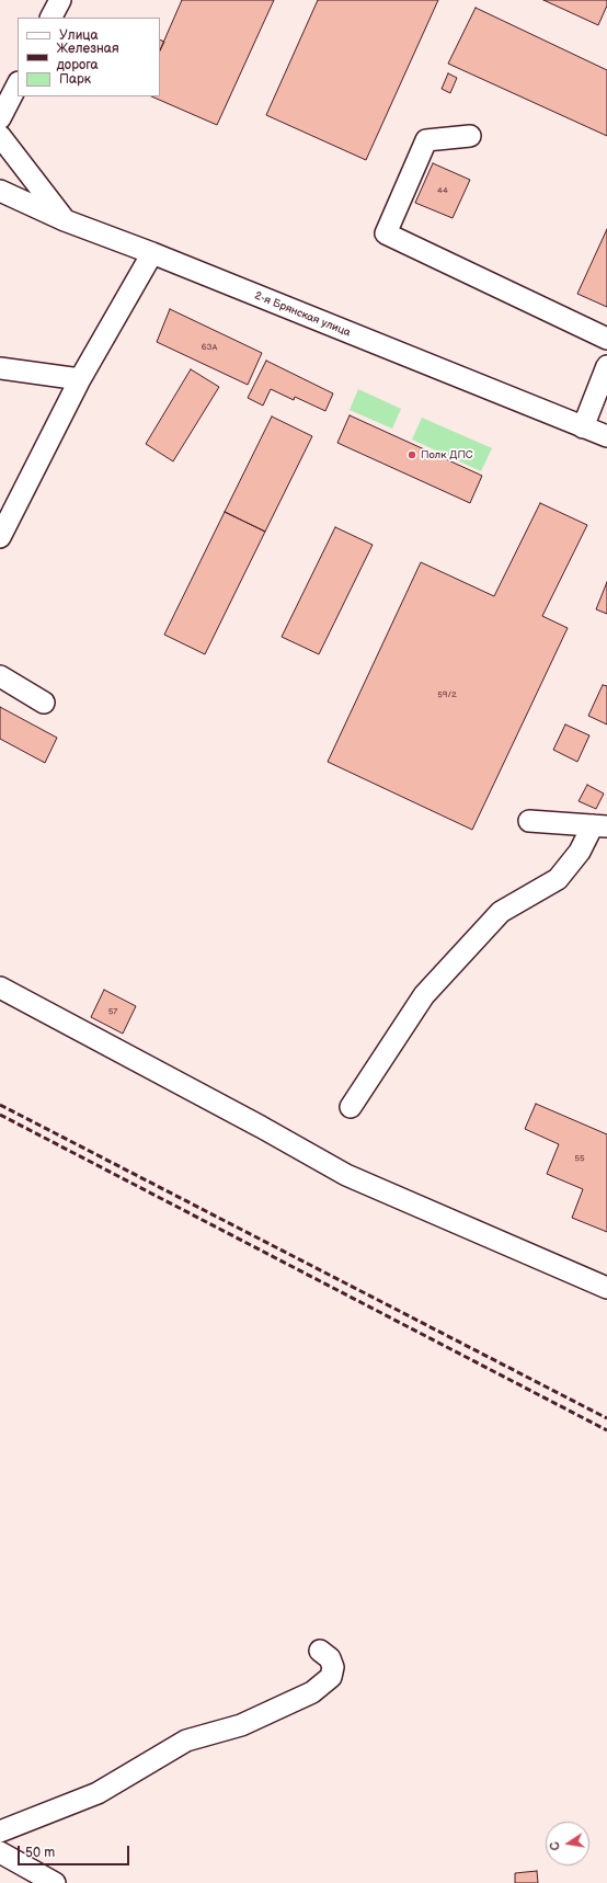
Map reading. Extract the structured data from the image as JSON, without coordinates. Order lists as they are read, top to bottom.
{
  "streets": {
    "street": ["2-я Брянская улица"]
  },
  "places": ["Полк ДПС"],
  "house_numbers": [
    "44",
    "63А",
    "59/2",
    "57",
    "55"
  ],
  "legend": ["Улица", "Железная дорога", "Парк"],
  "scale_bar": "50 m",
  "north": "left"
}
